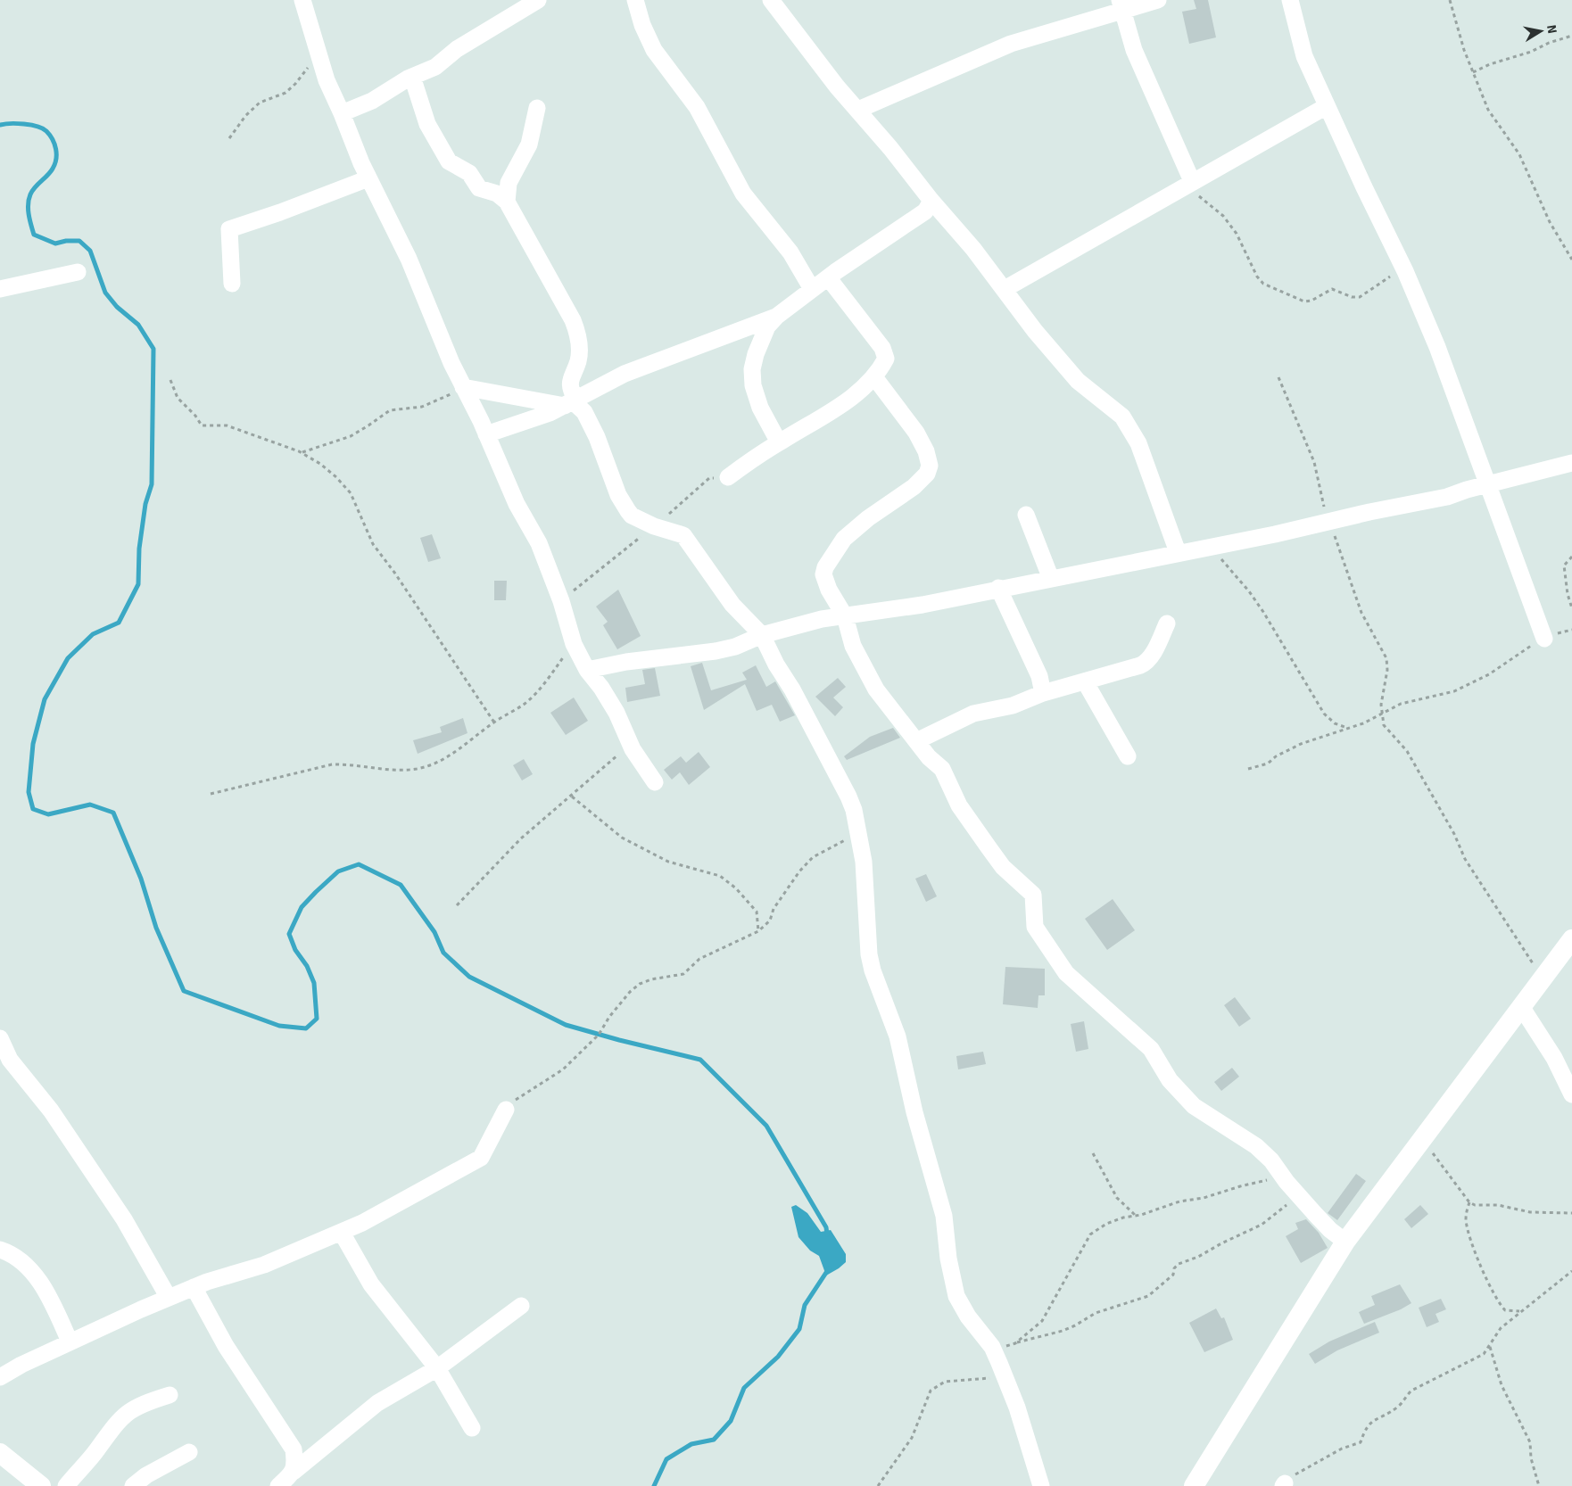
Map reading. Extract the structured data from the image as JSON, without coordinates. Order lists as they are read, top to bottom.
{
  "north": "right"
}
